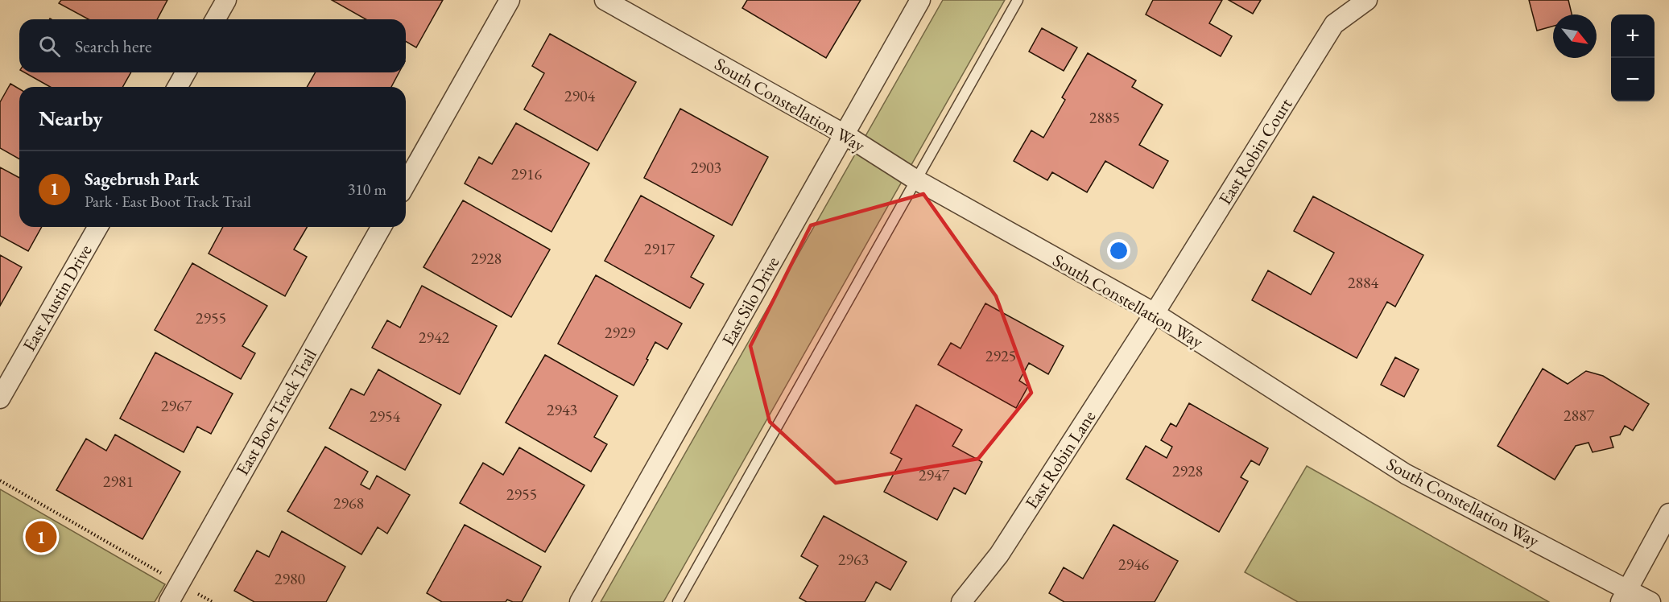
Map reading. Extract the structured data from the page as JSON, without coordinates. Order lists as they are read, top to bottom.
{
  "streets": {
    "street": [
      "South Constellation Way",
      "East Robin Court",
      "East Austin Drive",
      "East Silo Drive",
      "East Boot Track Trail",
      "East Robin Lane"
    ]
  },
  "crossings": [
    ["South Constellation Way", "East Robin Court"],
    ["South Constellation Way", "East Silo Drive"],
    ["South Constellation Way", "East Robin Lane"],
    ["East Robin Court", "East Robin Lane"]
  ],
  "house_numbers": [
    "2904",
    "2885",
    "2903",
    "2916",
    "2917",
    "2928",
    "2884",
    "2955",
    "2929",
    "2942",
    "2925",
    "2967",
    "2943",
    "2887",
    "2954",
    "2928",
    "2947",
    "2981",
    "2955",
    "2968",
    "2963",
    "2946",
    "2980"
  ],
  "north": "bottom right",
  "page": {
    "map_buttons": ["+", "−"],
    "search": "Search here",
    "heading": "Nearby",
    "list": [
      {
        "mark": "1",
        "name": "Sagebrush Park",
        "note": "Park · East Boot Track Trail",
        "value": "310 m"
      }
    ],
    "pins": "1"
  }
}
